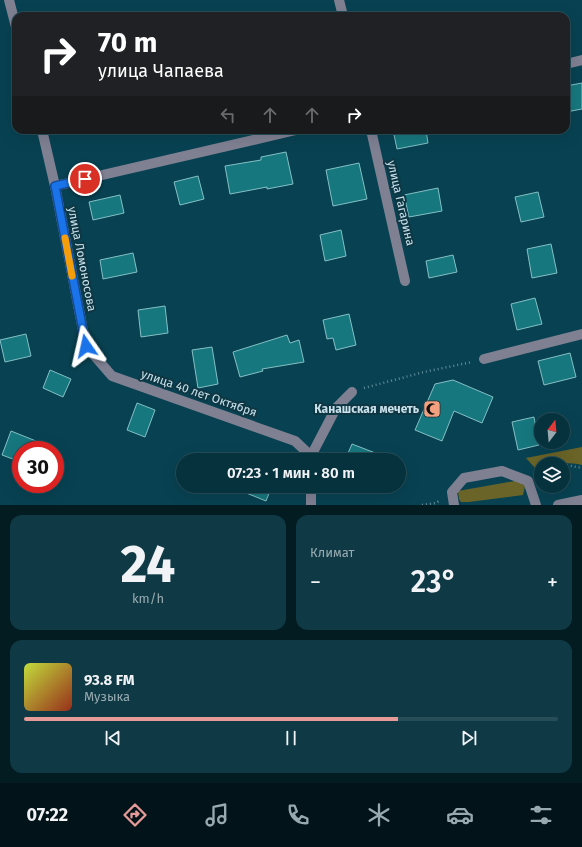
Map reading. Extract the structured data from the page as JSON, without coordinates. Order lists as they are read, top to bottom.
{
  "streets": {
    "street": ["улица Гагарина", "улица Ломоносова", "улица 40 лет Октября"]
  },
  "crossings": [
    ["улица Ломоносова", "улица 40 лет Октября"]
  ],
  "places": {
    "mosque": ["Канашская мечеть"]
  },
  "north": "top",
  "page": {
    "turn": ["70 m", "улица Чапаева"],
    "limit": "30",
    "trip": "07:23 · 1 мин · 80 m",
    "tile": [
      ["24", "km/h"],
      "Климат"
    ],
    "heat": ["−", "23°", "+"],
    "song": ["93.8 FM", "Музыка"],
    "tabs": "07:22"
  }
}
